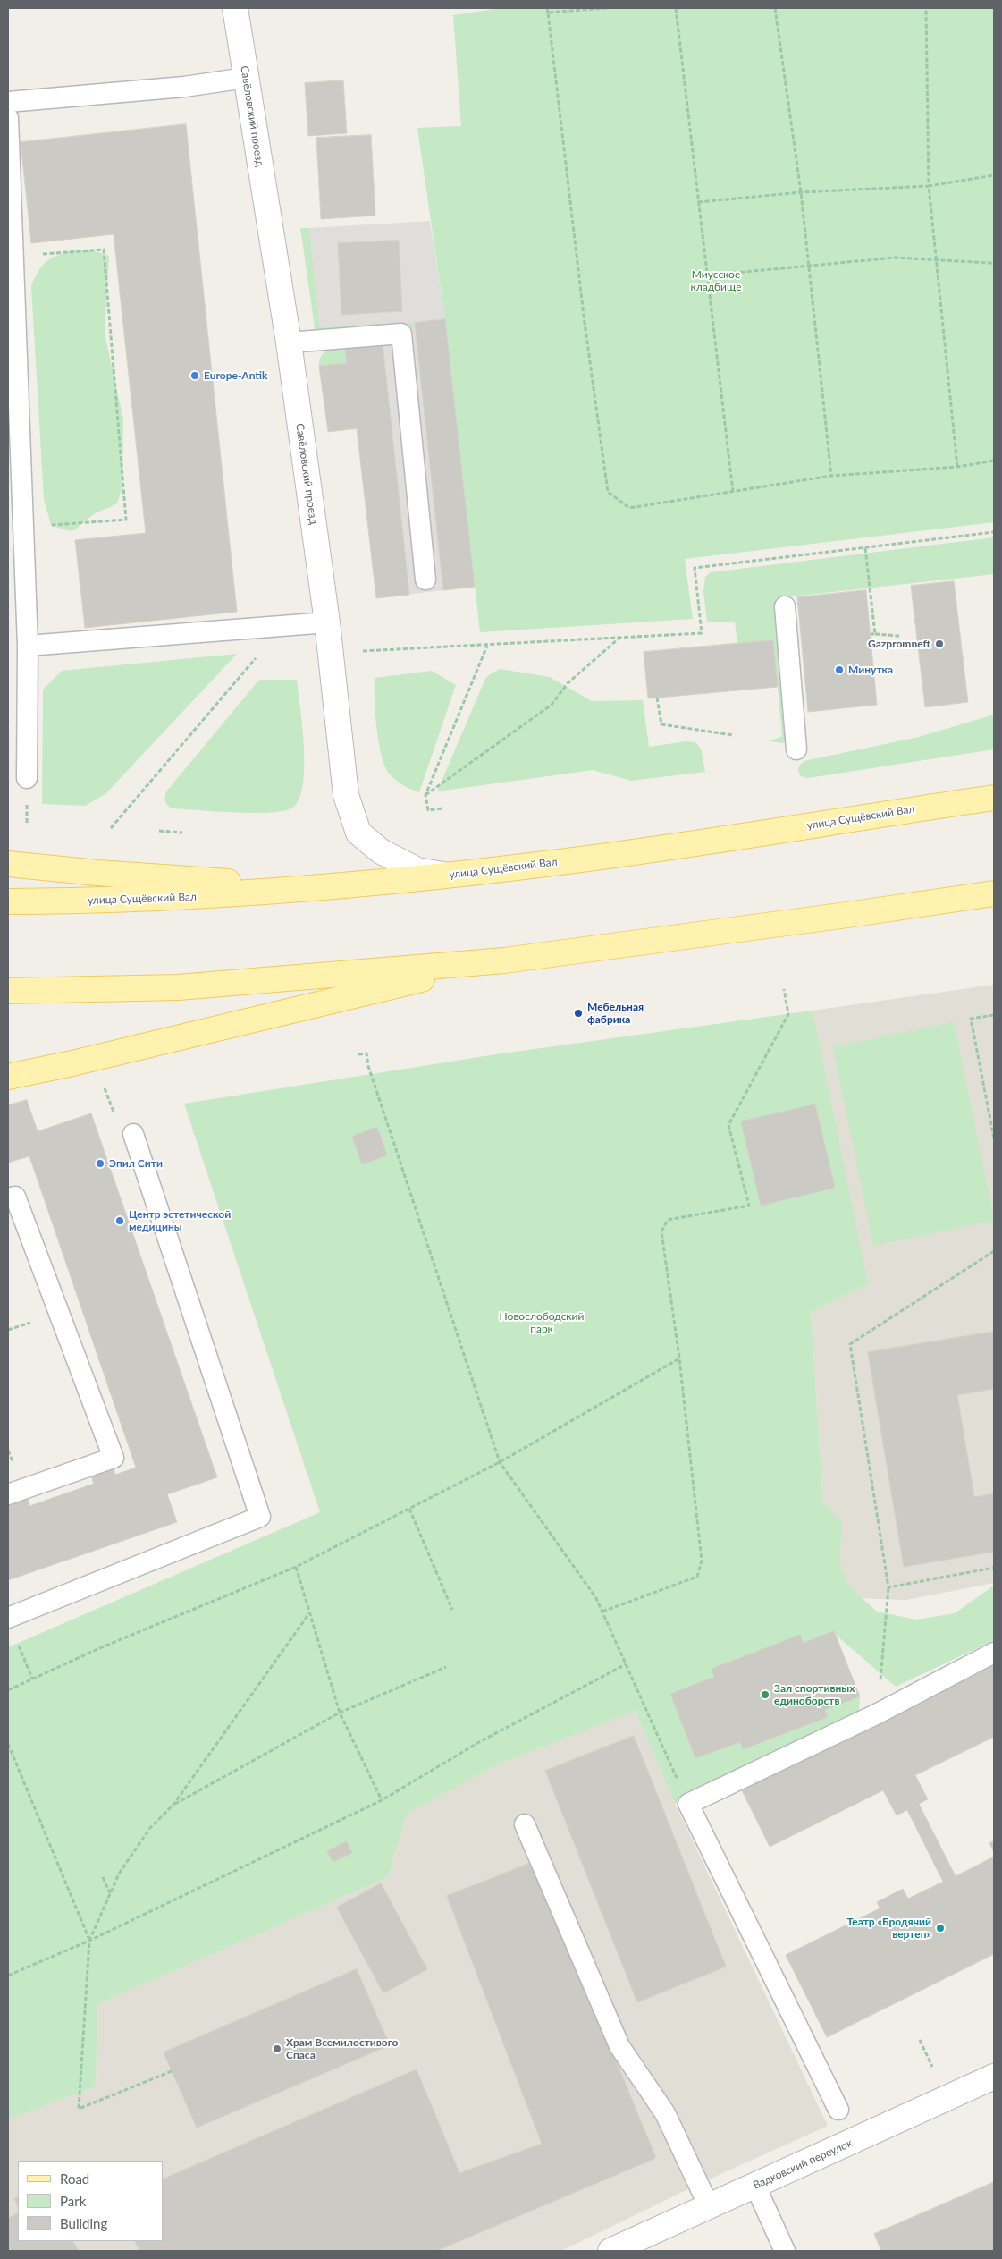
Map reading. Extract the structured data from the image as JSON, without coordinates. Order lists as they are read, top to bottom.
{
  "streets": {
    "main road": ["улица Сущёвский Вал"],
    "street": ["Савёловский проезд", "Вадковский переулок"]
  },
  "crossings": [
    ["Савёловский проезд", "улица Сущёвский Вал"]
  ],
  "parks": ["Миусское кладбище", "Новослободский парк"],
  "places": [
    "Europe-Antik",
    "Gazpromneft",
    "Минутка",
    "Мебельная фабрика",
    "Эпил Сити",
    "Центр эстетической медицины",
    "Зал спортивных единоборств",
    "Театр «Бродячий вертеп»",
    "Храм Всемилостивого Спаса"
  ],
  "legend": ["Road", "Park", "Building"]
}
